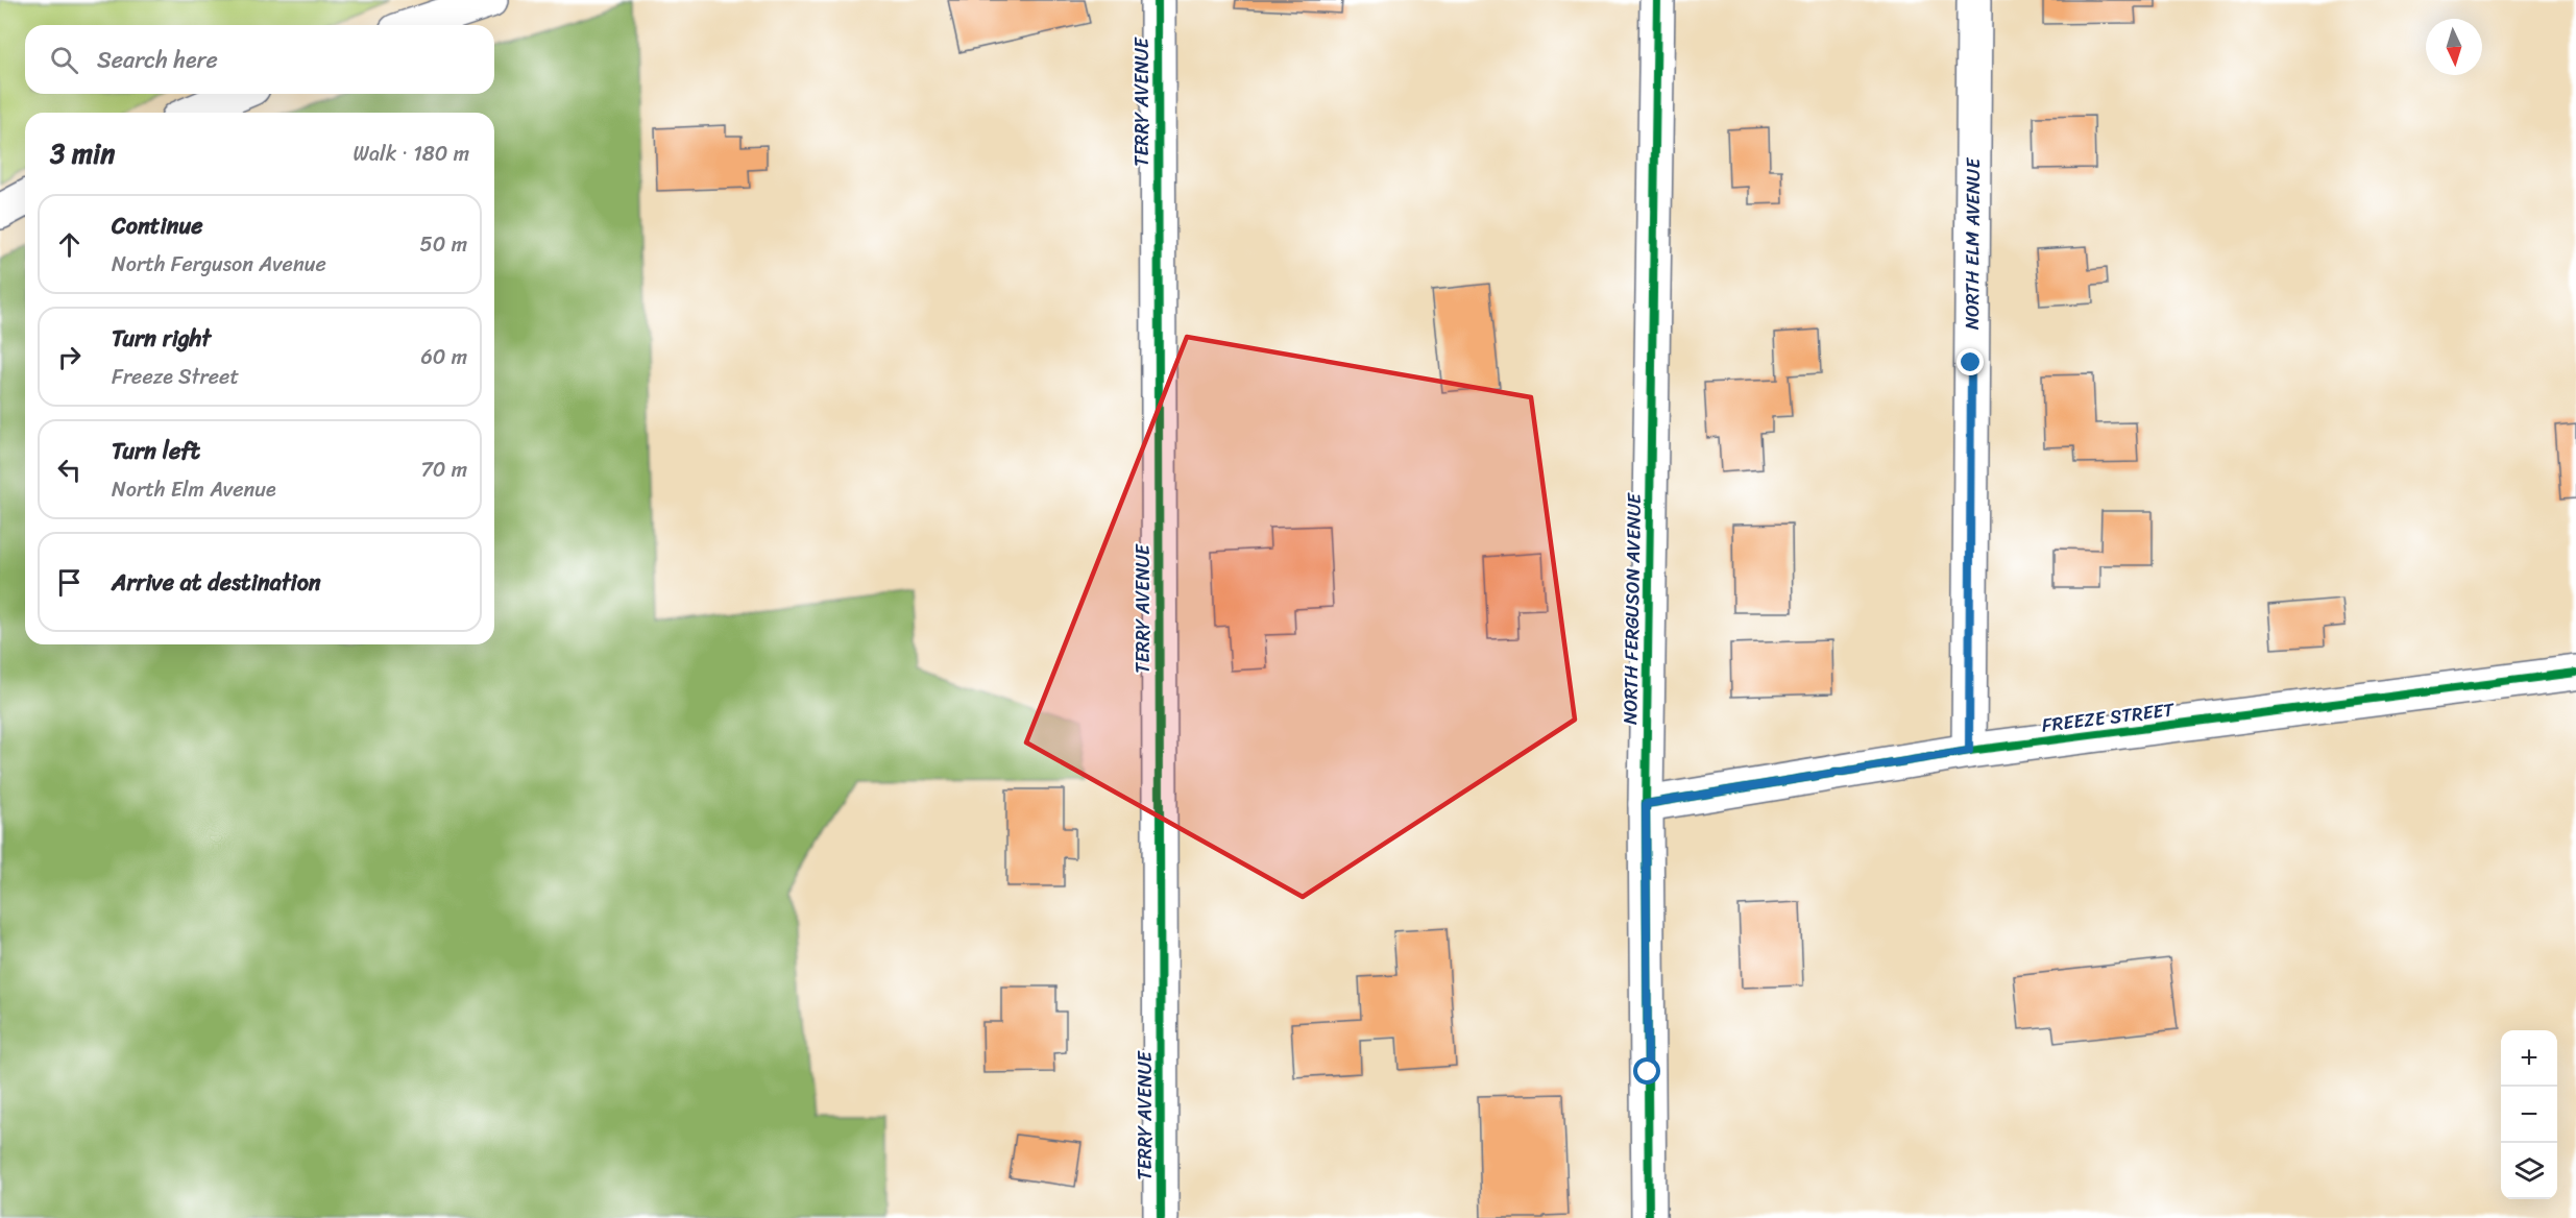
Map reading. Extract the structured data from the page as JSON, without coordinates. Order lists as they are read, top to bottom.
{
  "streets": {
    "street": [
      "TERRY AVENUE",
      "NORTH ELM AVENUE",
      "NORTH FERGUSON AVENUE",
      "FREEZE STREET"
    ]
  },
  "crossings": [
    ["NORTH ELM AVENUE", "FREEZE STREET"],
    ["NORTH FERGUSON AVENUE", "FREEZE STREET"]
  ],
  "north": "bottom",
  "page": {
    "search": "Search here",
    "heading": ["3 min", "Walk · 180 m"],
    "list": [
      ["Continue", "North Ferguson Avenue", "50 m"],
      ["Turn right", "Freeze Street", "60 m"],
      ["Turn left", "North Elm Avenue", "70 m"],
      "Arrive at destination"
    ],
    "map_buttons": ["+", "−"]
  }
}
